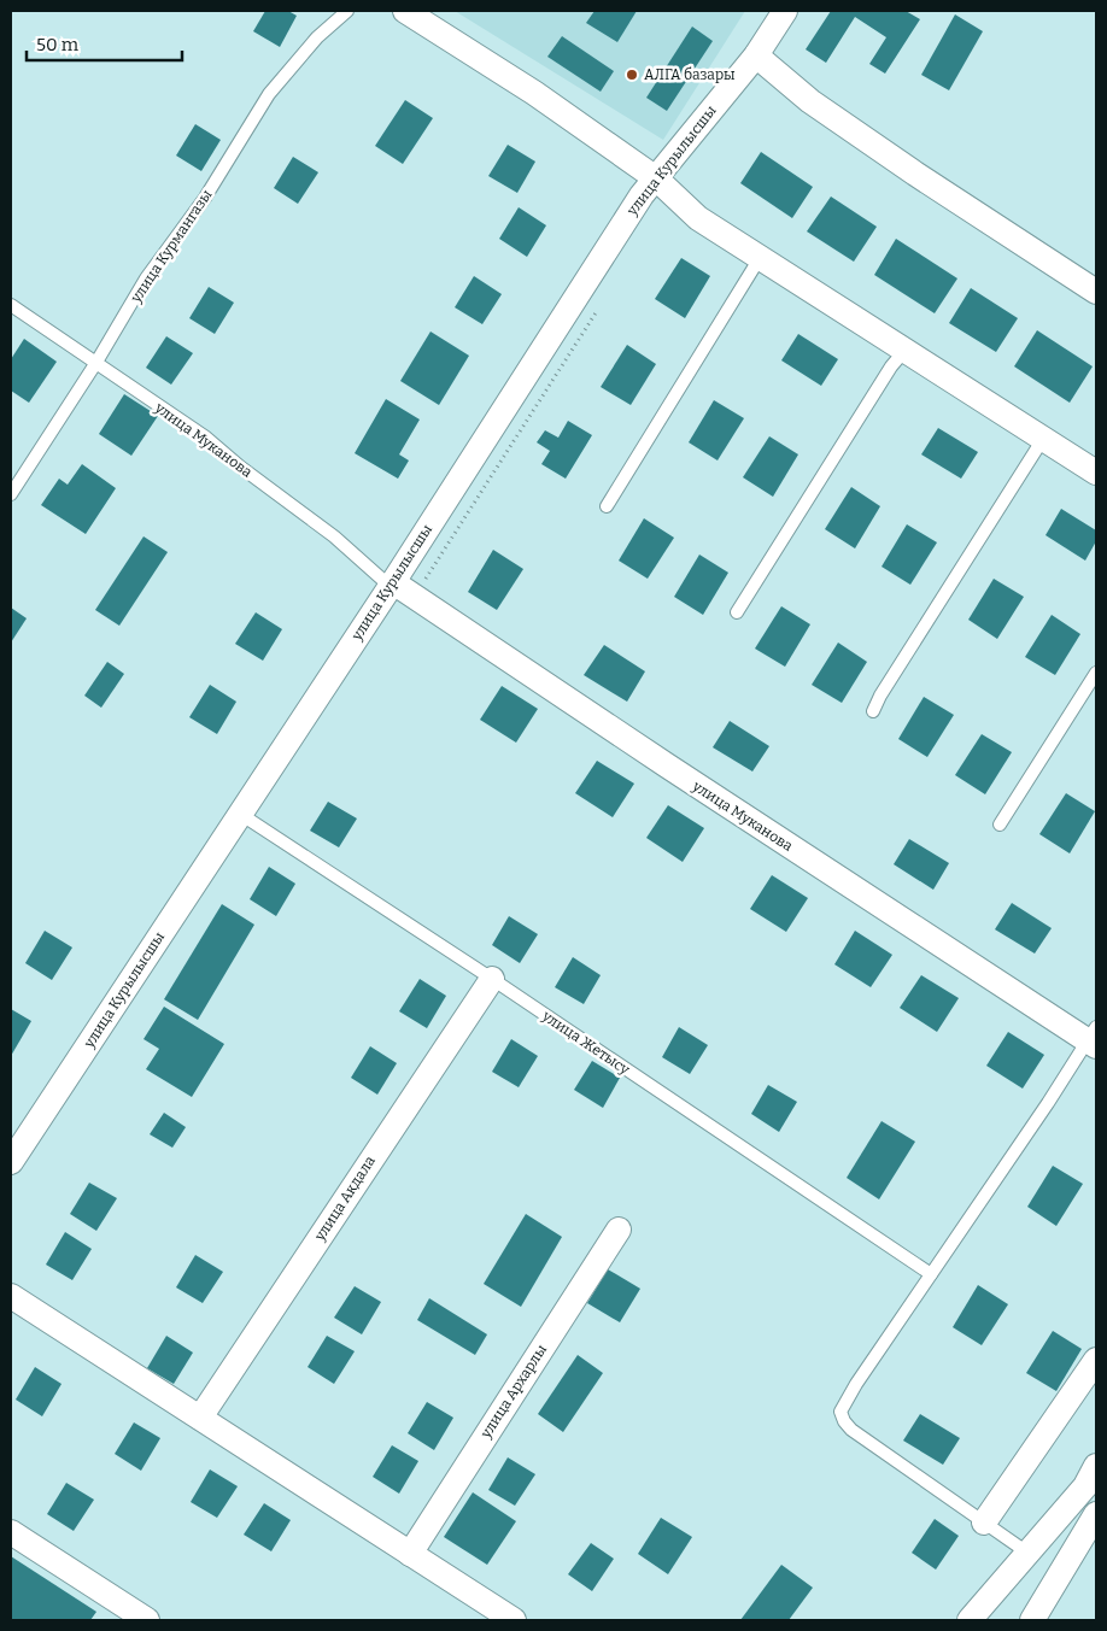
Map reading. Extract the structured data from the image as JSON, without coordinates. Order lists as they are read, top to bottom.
{
  "streets": {
    "street": [
      "улица Курылысшы",
      "улица Муканова",
      "улица Акдала",
      "улица Архарлы"
    ],
    "lane": ["улица Курмангазы", "улица Жетысу"]
  },
  "crossings": [
    ["улица Курылысшы", "улица Муканова"],
    ["улица Курылысшы", "улица Жетысу"],
    ["улица Курмангазы", "улица Муканова"],
    ["улица Жетысу", "улица Акдала"]
  ],
  "places": ["АЛГА базары"],
  "scale_bar": "50 m"
}
